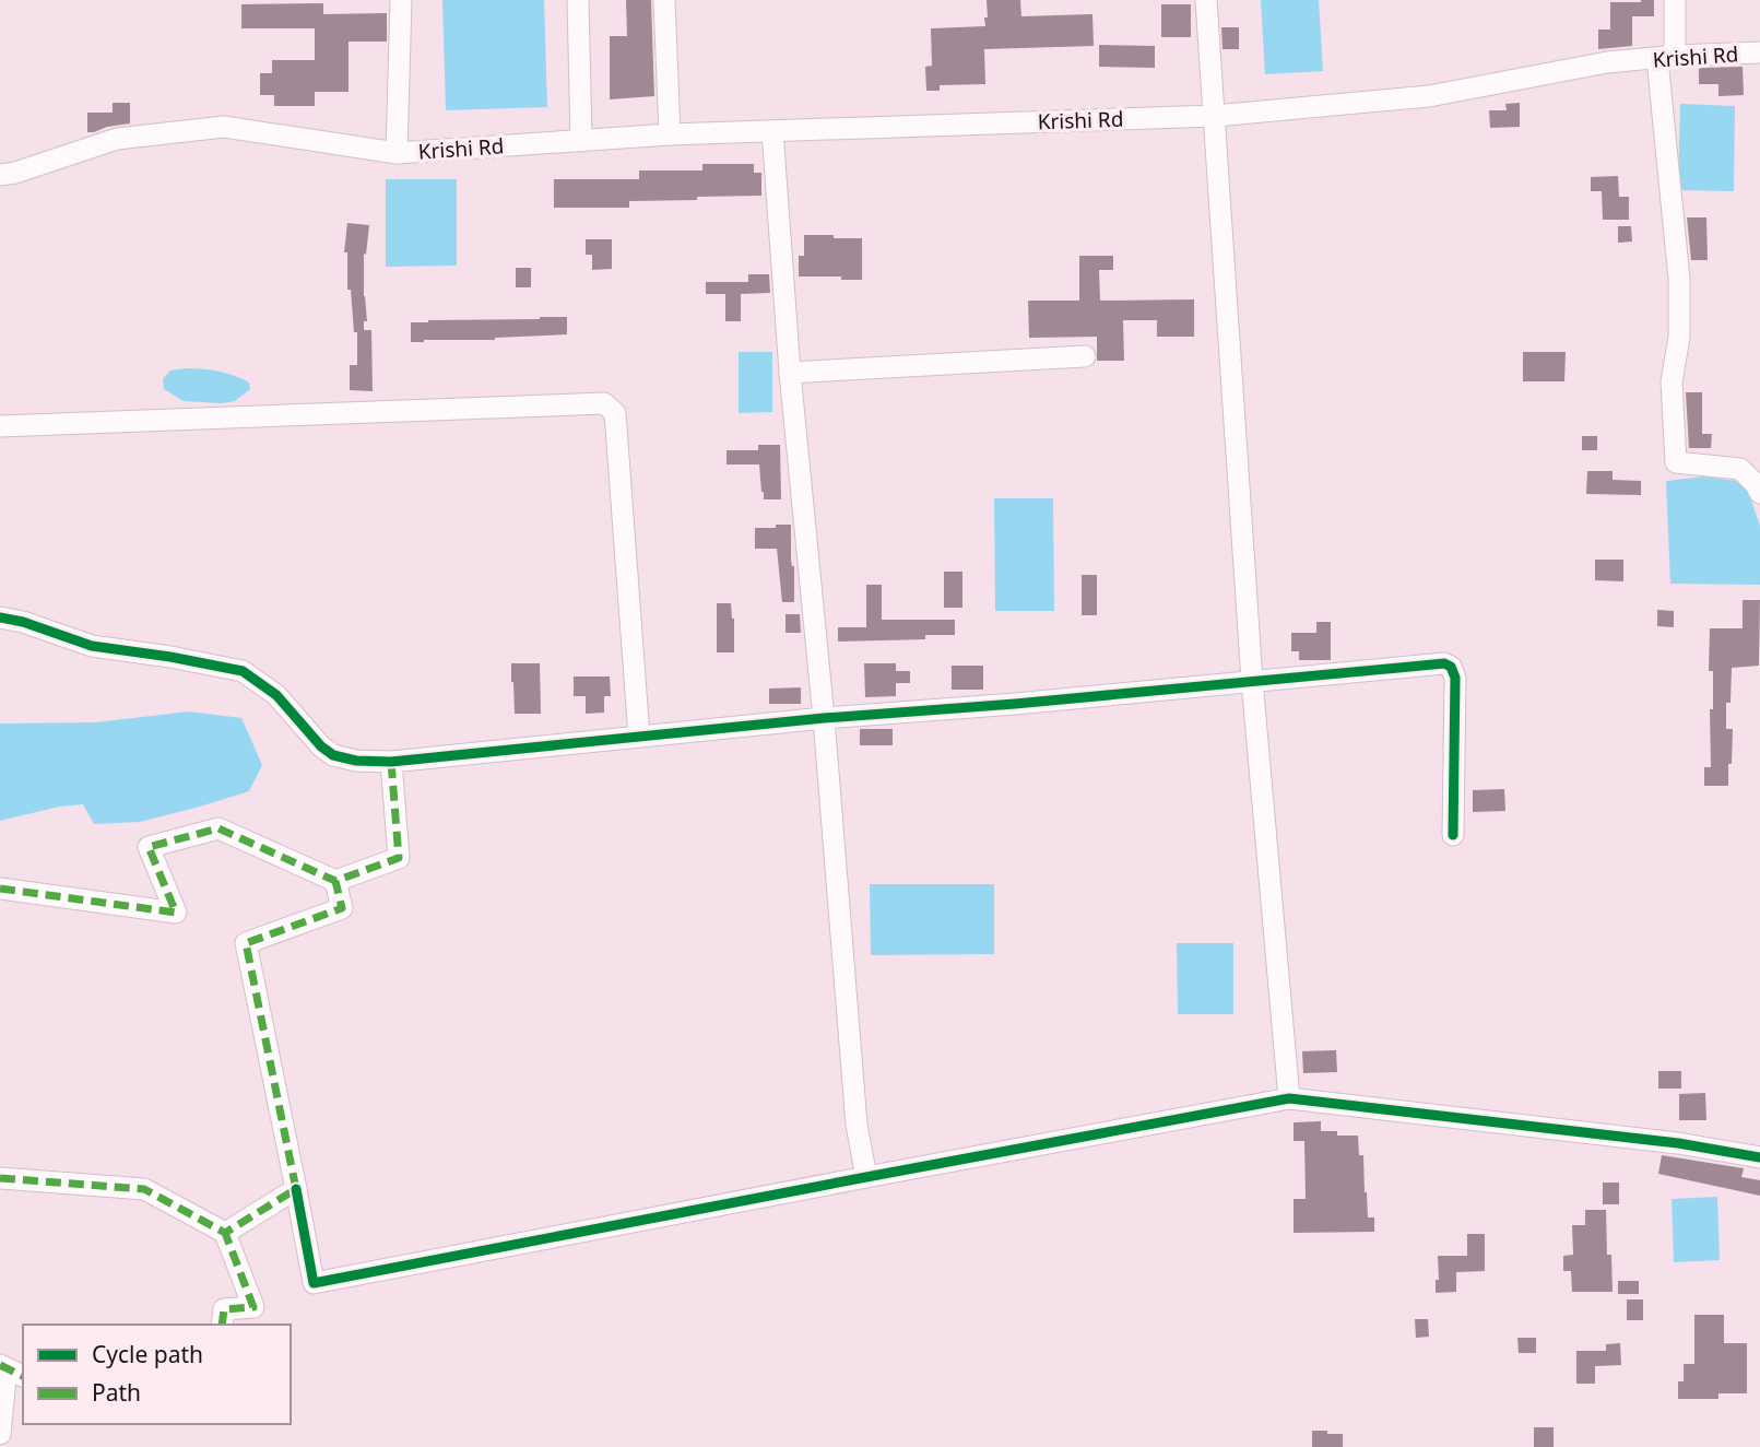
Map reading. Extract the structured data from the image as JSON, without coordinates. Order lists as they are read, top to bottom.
{
  "streets": {
    "street": ["Krishi Rd"]
  },
  "legend": ["Cycle path", "Path"]
}
